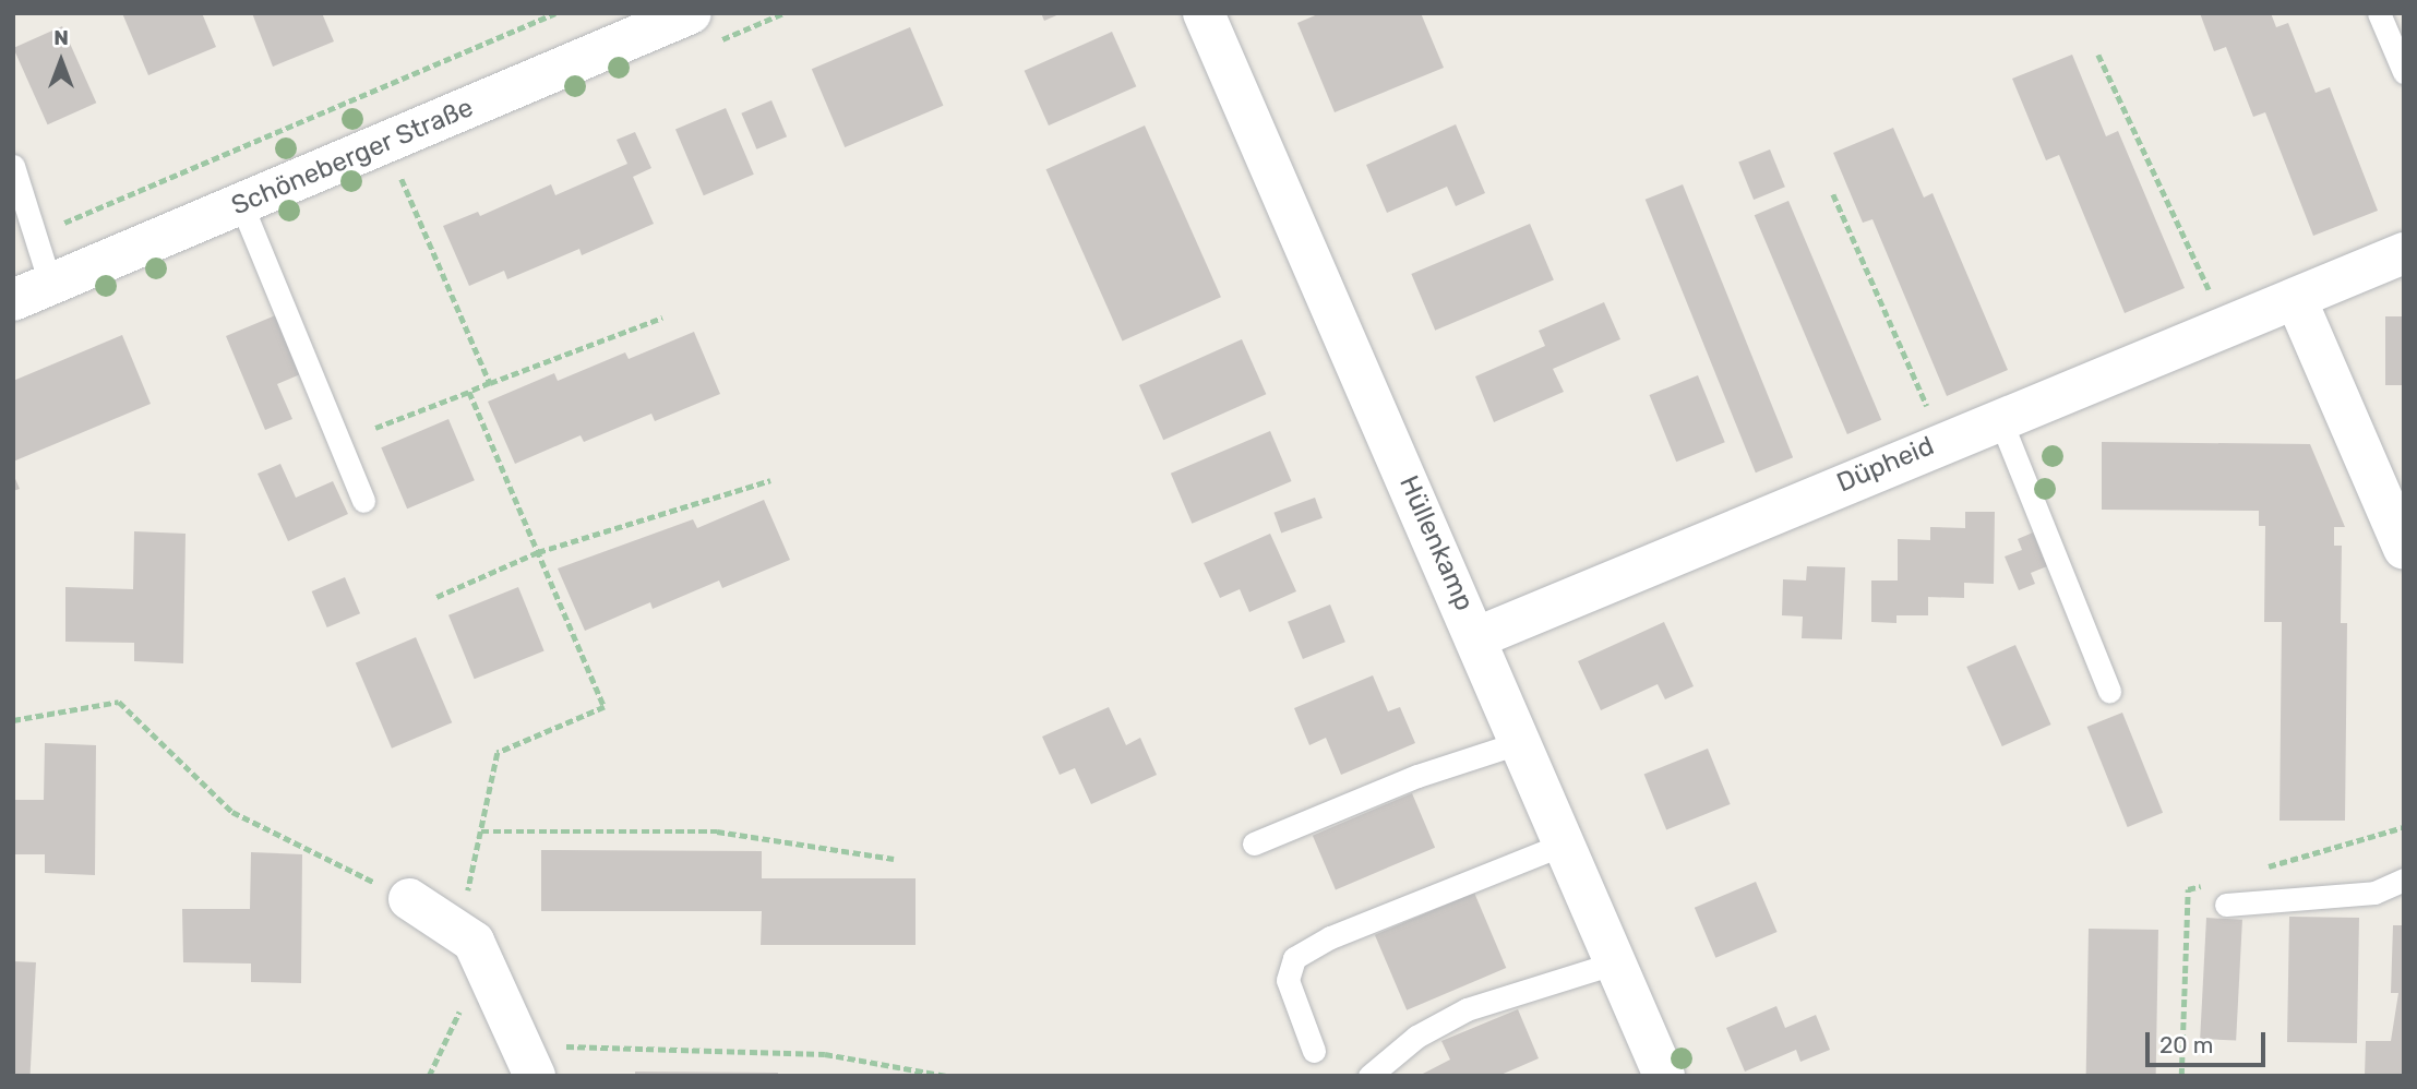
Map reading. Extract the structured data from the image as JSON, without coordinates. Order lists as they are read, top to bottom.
{
  "streets": {
    "street": ["Schöneberger Straße", "Düpheid", "Hüllenkamp"]
  },
  "crossings": [
    ["Düpheid", "Hüllenkamp"]
  ],
  "scale_bar": "20 m",
  "north": "top"
}
